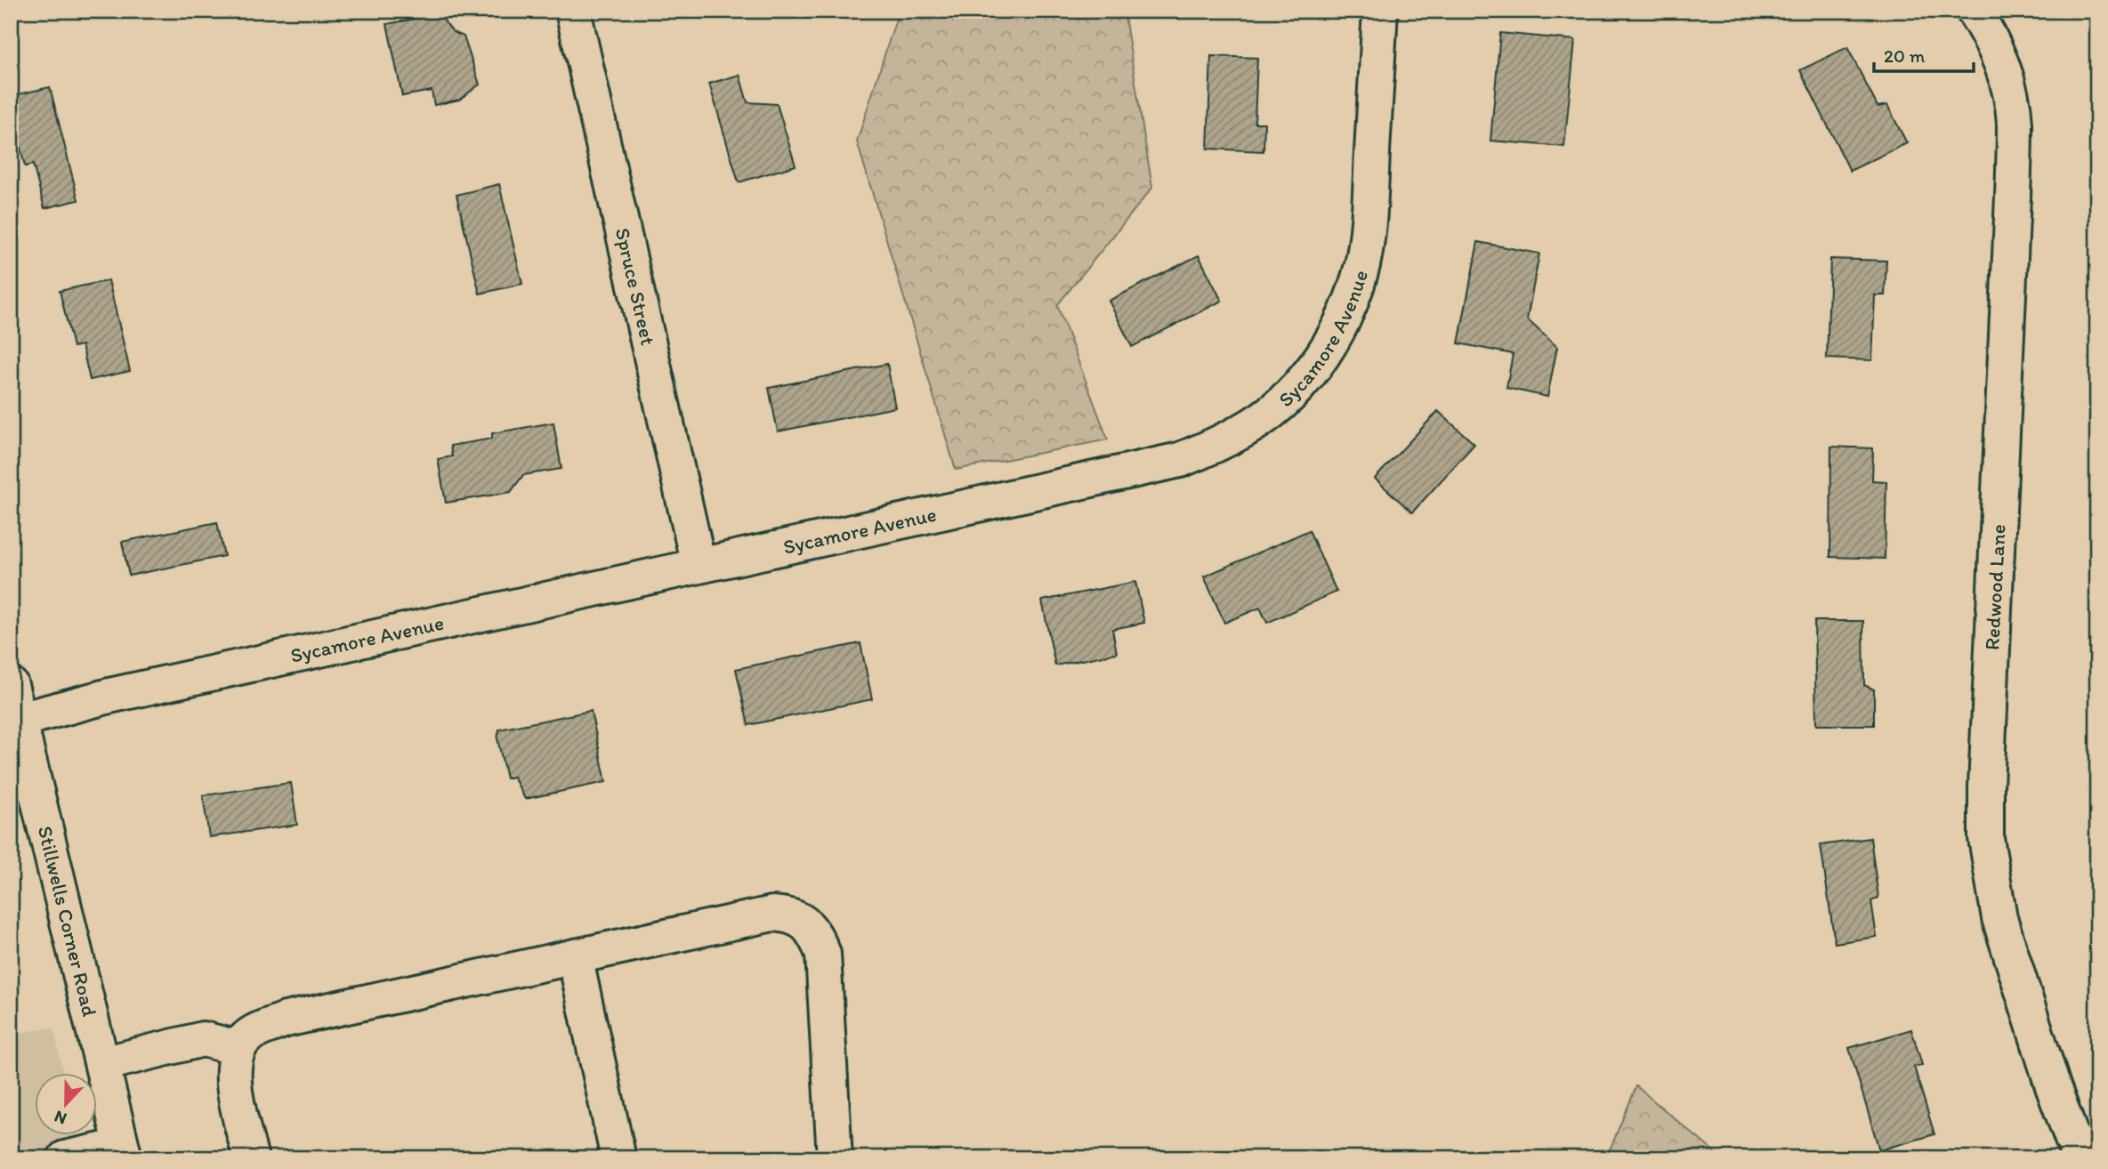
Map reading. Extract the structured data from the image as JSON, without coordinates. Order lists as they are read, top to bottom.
{
  "streets": {
    "street": [
      "Spruce Street",
      "Sycamore Avenue",
      "Redwood Lane",
      "Stillwells Corner Road"
    ]
  },
  "crossings": [
    ["Spruce Street", "Sycamore Avenue"],
    ["Sycamore Avenue", "Stillwells Corner Road"]
  ],
  "scale_bar": "20 m",
  "north": "bottom"
}
